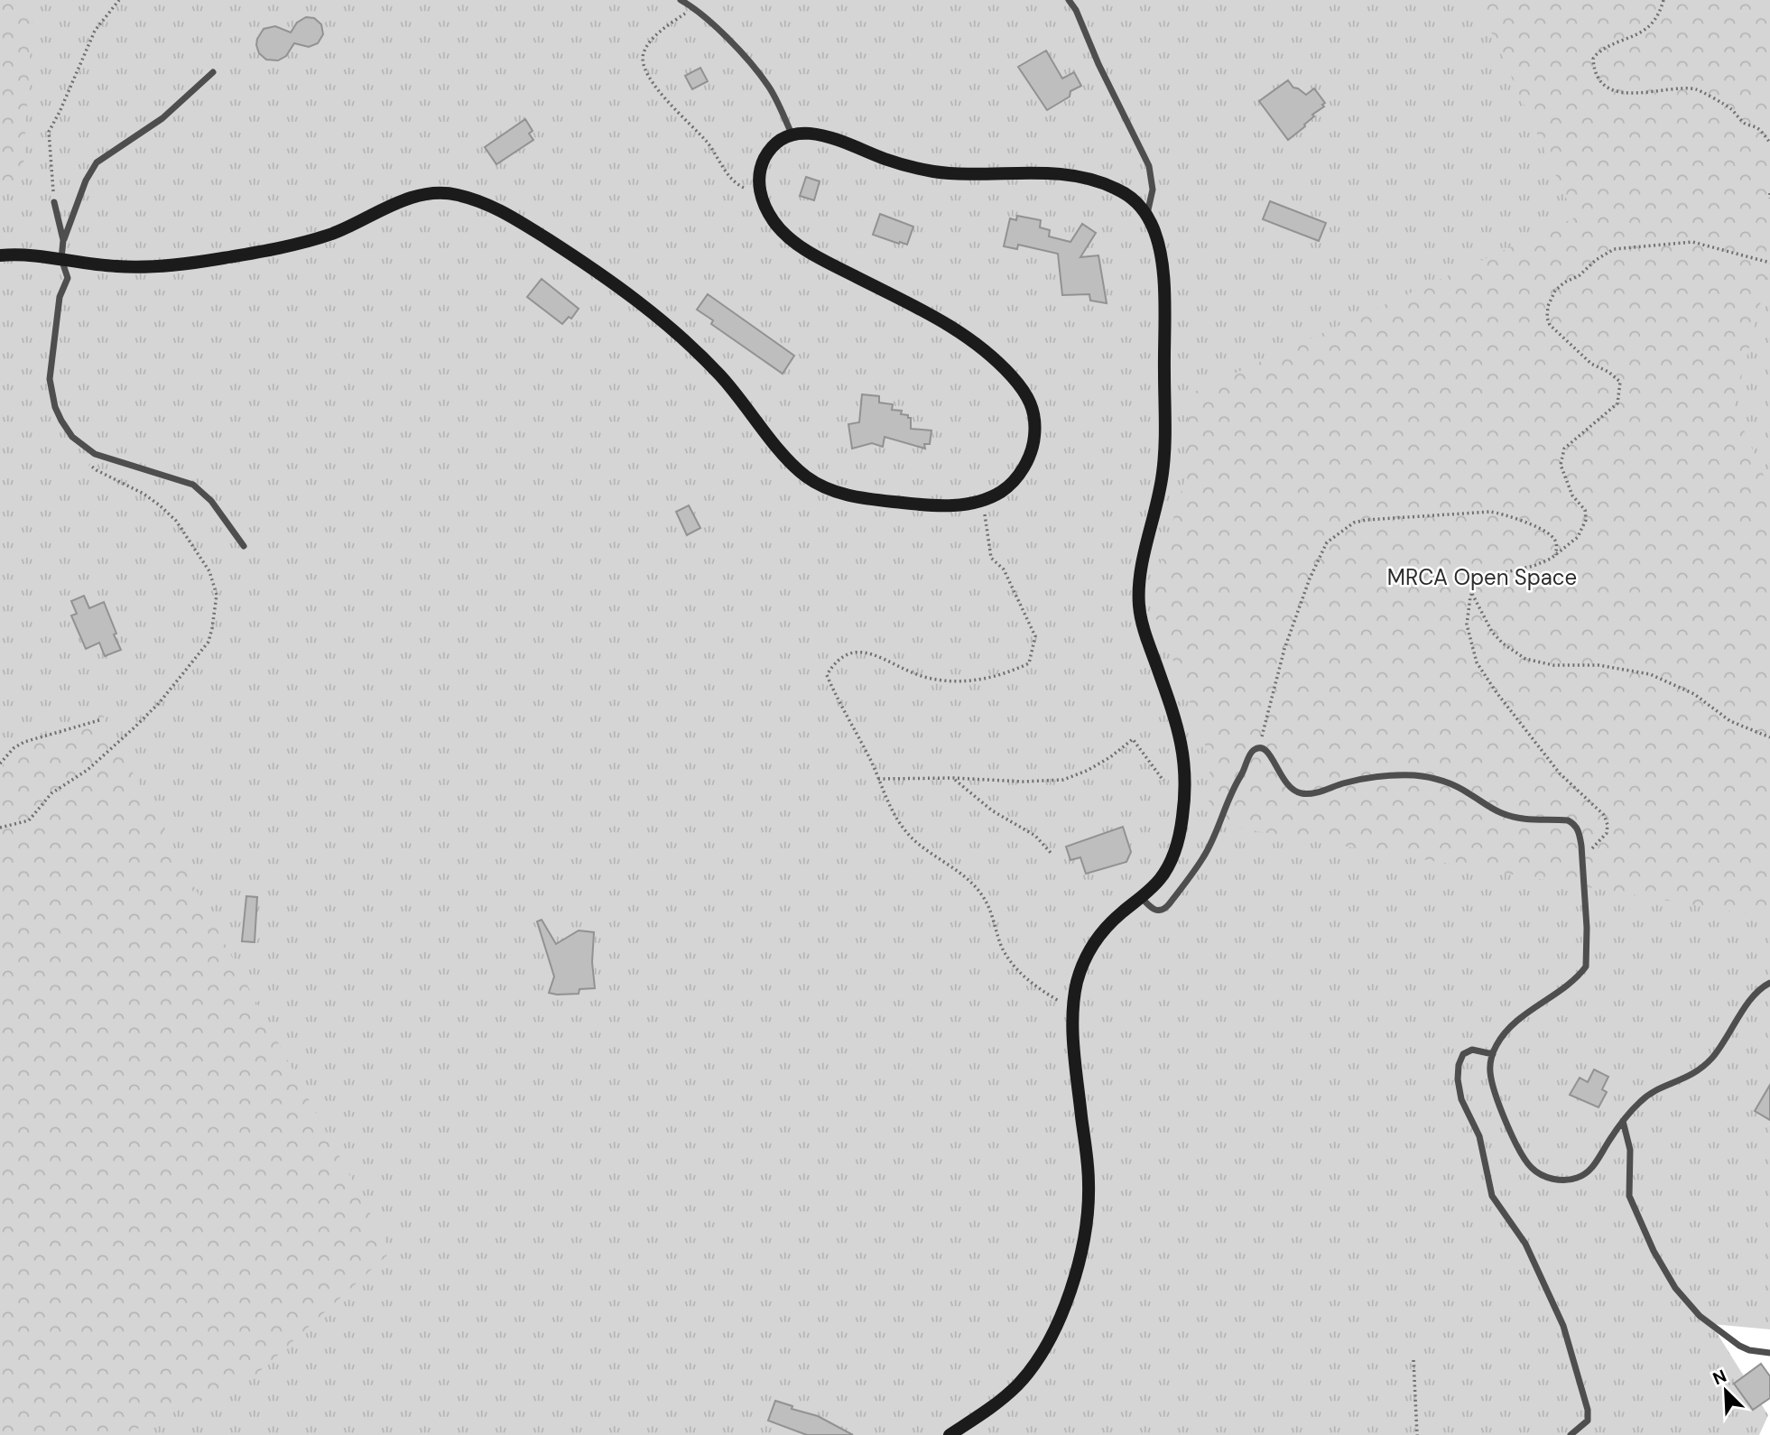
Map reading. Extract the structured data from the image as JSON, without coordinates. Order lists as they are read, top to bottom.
{
  "parks": ["MRCA Open Space"],
  "north": "top left"
}
